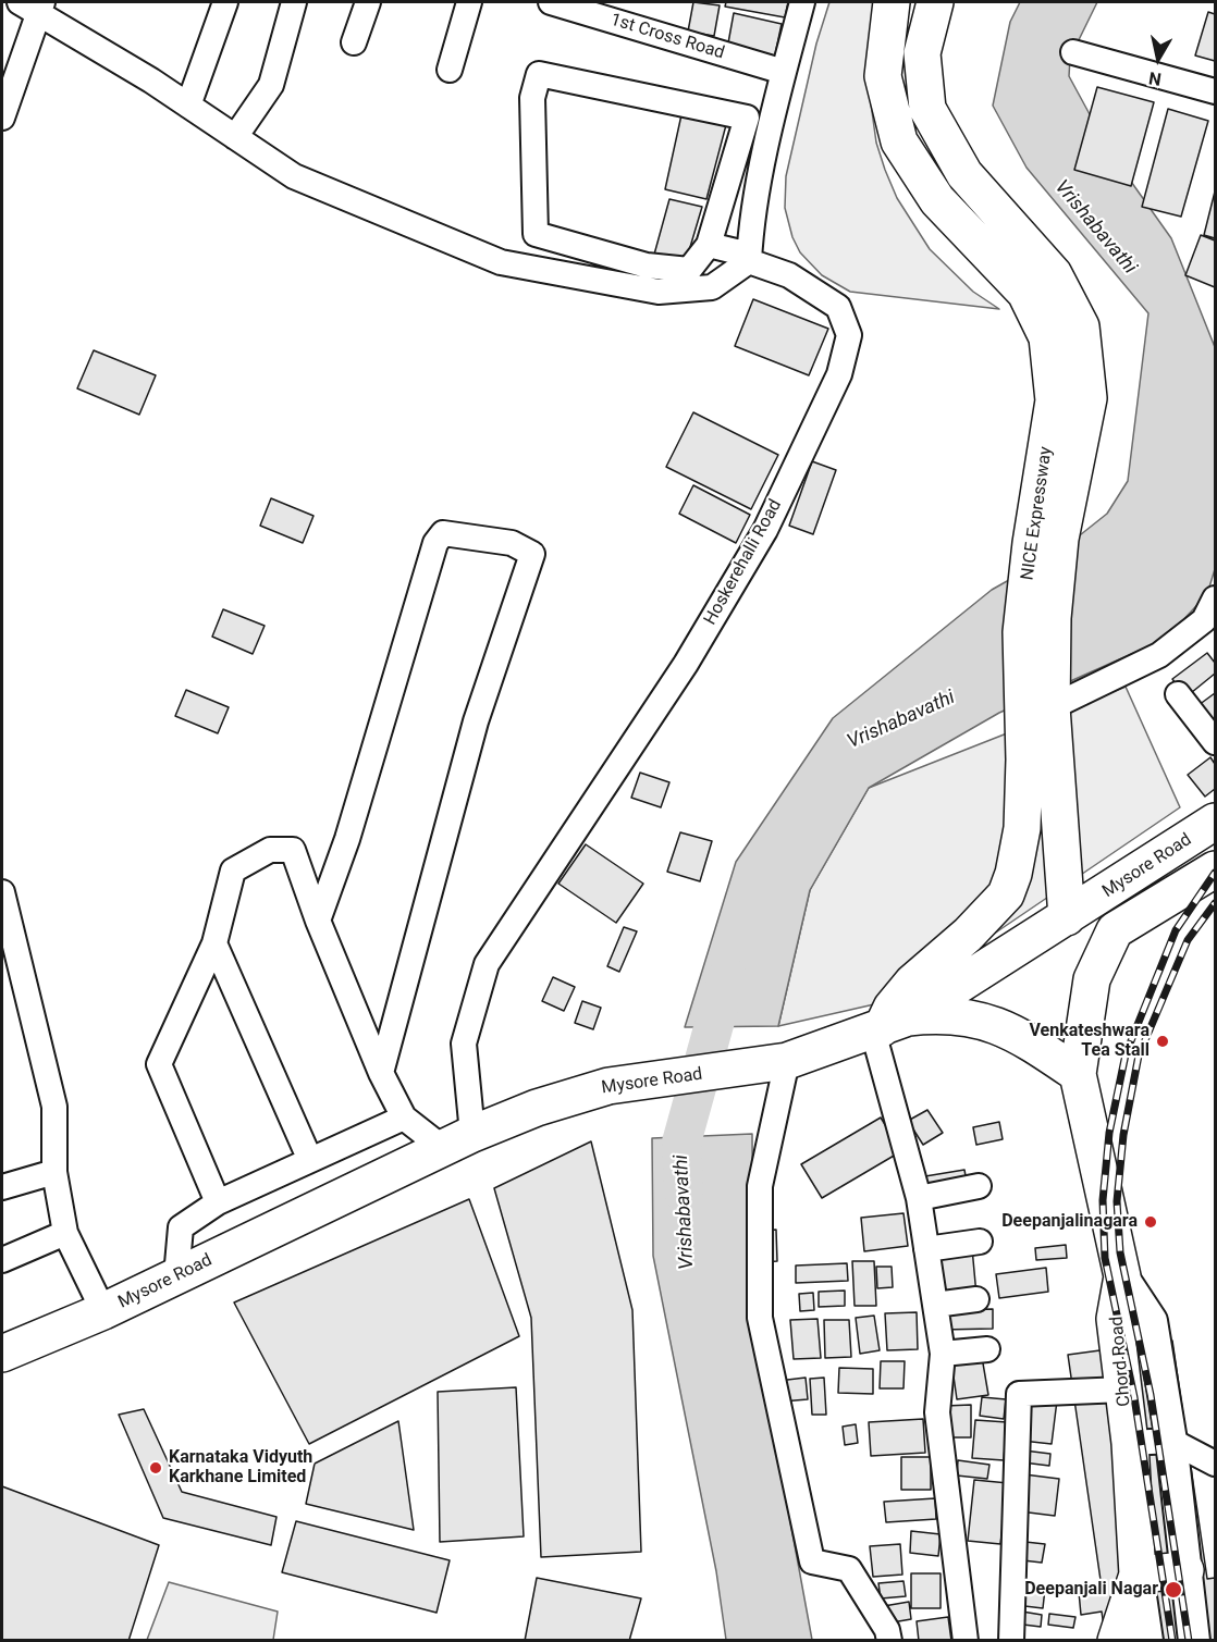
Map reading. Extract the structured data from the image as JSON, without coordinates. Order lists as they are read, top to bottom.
{
  "streets": {
    "highway": ["NICE Expressway", "Mysore Road", "Chord Road"],
    "street": ["1st Cross Road", "Hoskerehalli Road"]
  },
  "crossings": [
    ["NICE Expressway", "Mysore Road"],
    ["Hoskerehalli Road", "Mysore Road"],
    ["Mysore Road", "Chord Road"]
  ],
  "water": ["Vrishabavathi"],
  "places": [
    "Venkateshwara Tea Stall",
    "Deepanjalinagara",
    "Karnataka Vidyuth Karkhane Limited",
    "Deepanjali Nagar"
  ],
  "north": "bottom"
}
